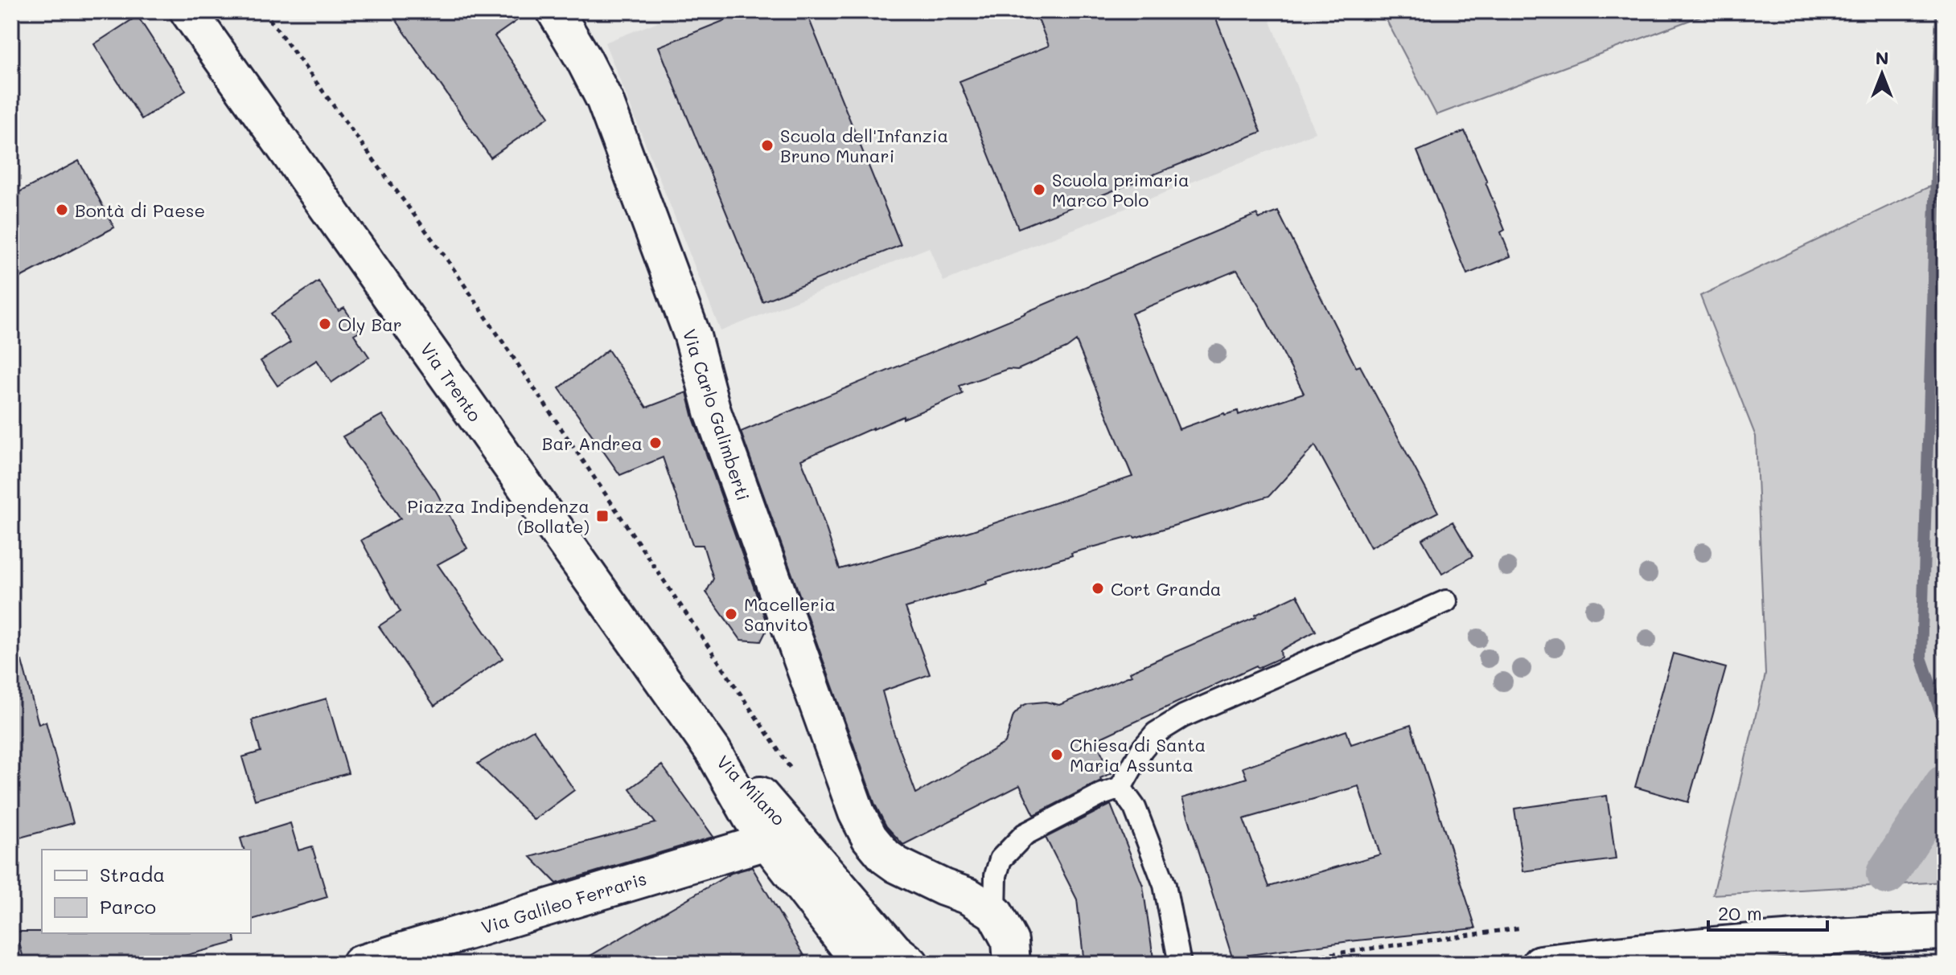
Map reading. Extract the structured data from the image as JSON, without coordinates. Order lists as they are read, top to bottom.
{
  "streets": {
    "street": [
      "Via Trento",
      "Via Carlo Galimberti",
      "Via Milano",
      "Via Galileo Ferraris"
    ]
  },
  "crossings": [
    ["Via Trento", "Via Milano"],
    ["Via Milano", "Via Galileo Ferraris"]
  ],
  "places": {
    "other": [
      "Scuola dell'Infanzia Bruno Munari",
      "Scuola primaria Marco Polo",
      "Bontà di Paese",
      "Oly Bar",
      "Bar Andrea",
      "Cort Granda",
      "Macelleria Sanvito",
      "Chiesa di Santa Maria Assunta"
    ],
    "transit": ["Piazza Indipendenza (Bollate)"]
  },
  "legend": ["Strada", "Parco"],
  "scale_bar": "20 m",
  "north": "top"
}
